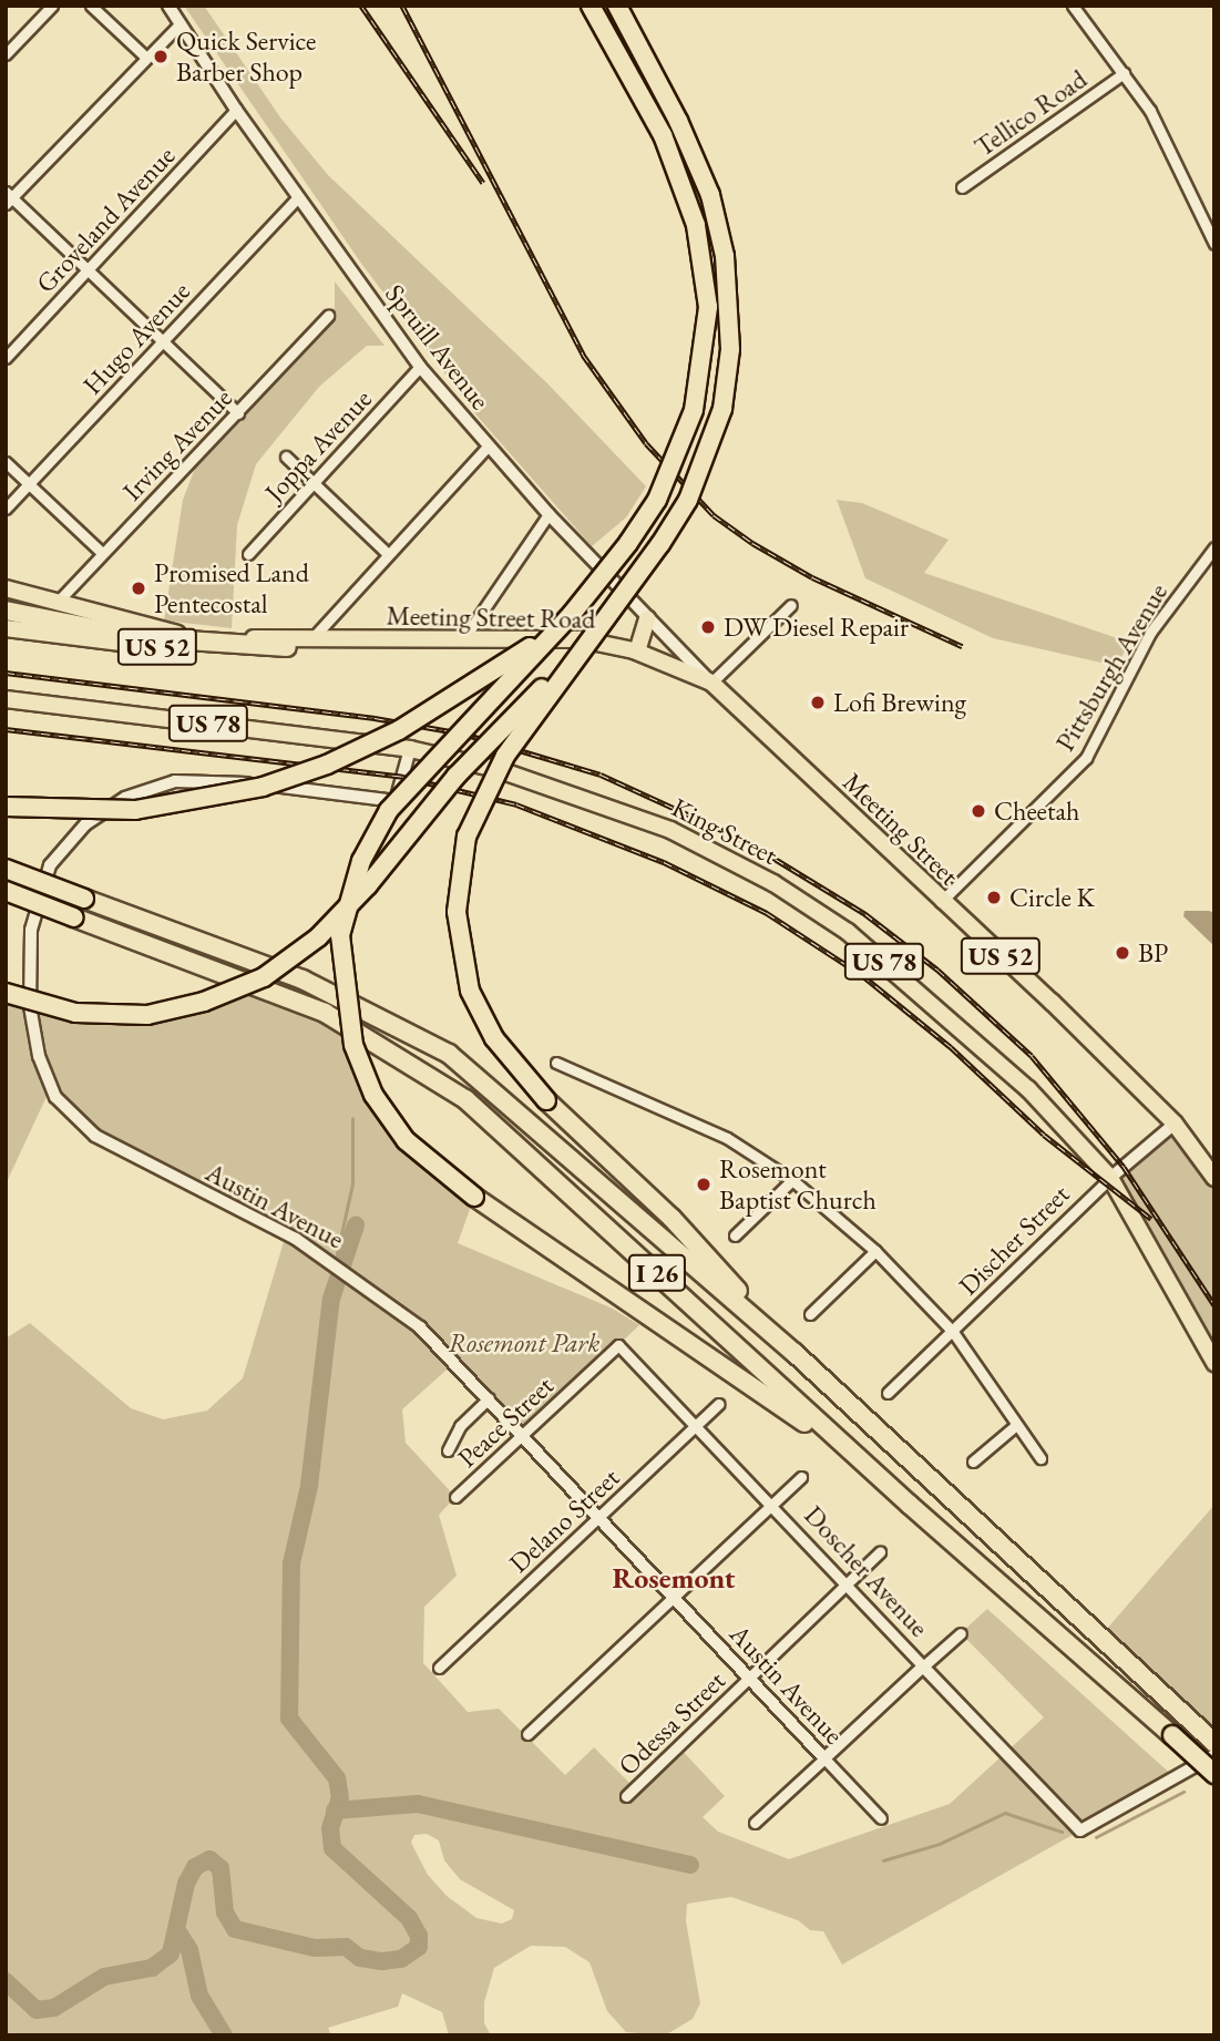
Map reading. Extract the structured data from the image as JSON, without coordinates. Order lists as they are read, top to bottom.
{
  "streets": {
    "highway": ["I 26"],
    "main road": [
      "Meeting Street Road",
      "US 52",
      "US 78",
      "Meeting Street",
      "King Street"
    ],
    "street": [
      "Tellico Road",
      "Groveland Avenue",
      "Hugo Avenue",
      "Spruill Avenue",
      "Irving Avenue",
      "Joppa Avenue",
      "Pittsburgh Avenue",
      "Austin Avenue",
      "Discher Street",
      "Peace Street",
      "Delano Street",
      "Doscher Avenue",
      "Odessa Street"
    ]
  },
  "crossings": [
    ["Groveland Avenue", "Spruill Avenue"],
    ["Hugo Avenue", "Spruill Avenue"],
    ["Spruill Avenue", "Joppa Avenue"],
    ["Spruill Avenue", "Meeting Street Road"],
    ["Spruill Avenue", "Meeting Street"],
    ["Irving Avenue", "Meeting Street Road"],
    ["Meeting Street Road", "Meeting Street"],
    ["Pittsburgh Avenue", "Meeting Street"],
    ["Meeting Street", "Discher Street"],
    ["King Street", "Austin Avenue"],
    ["King Street", "Discher Street"],
    ["Austin Avenue", "Peace Street"],
    ["Austin Avenue", "Delano Street"],
    ["Austin Avenue", "Odessa Street"],
    ["Peace Street", "Doscher Avenue"],
    ["Delano Street", "Doscher Avenue"],
    ["Doscher Avenue", "Odessa Street"]
  ],
  "districts": ["Rosemont"],
  "parks": ["Rosemont Park"],
  "places": [
    "Quick Service Barber Shop",
    "Promised Land Pentecostal",
    "DW Diesel Repair",
    "Lofi Brewing",
    "Cheetah",
    "Circle K",
    "BP",
    "Rosemont Baptist Church"
  ]
}
